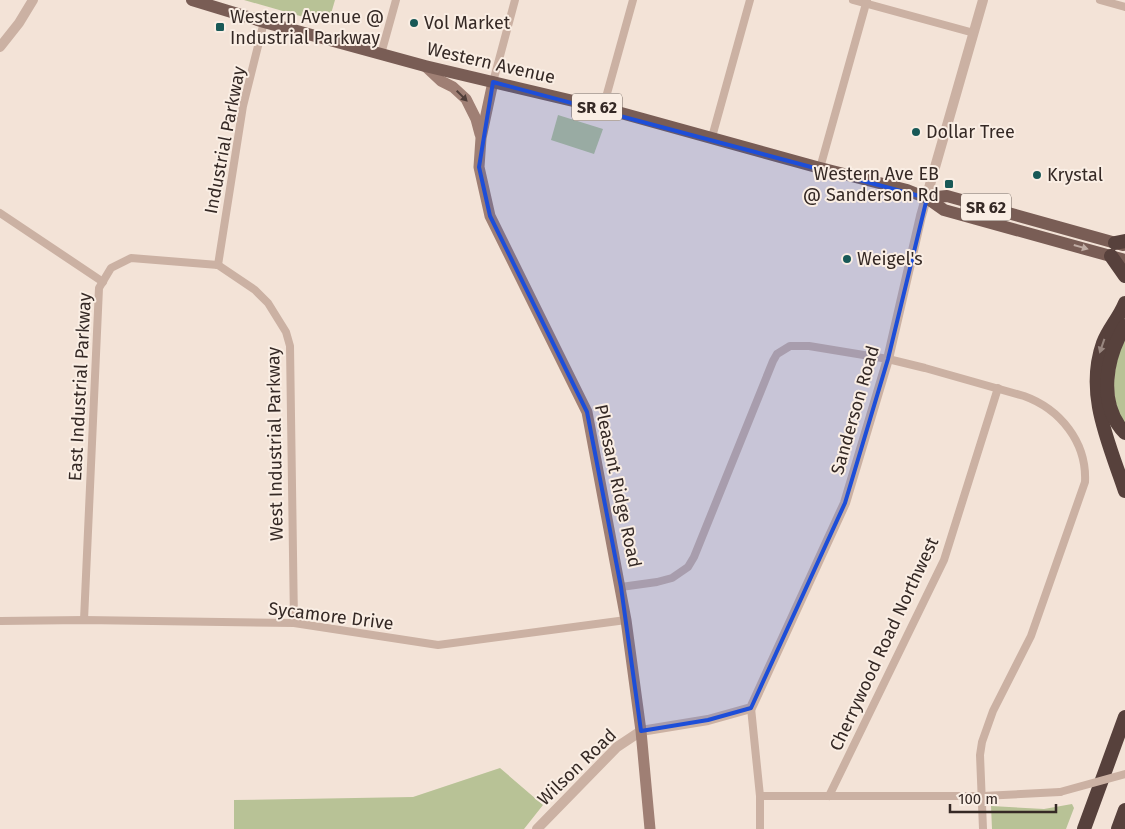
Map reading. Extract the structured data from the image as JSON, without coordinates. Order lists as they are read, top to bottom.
{
  "streets": {
    "main road": ["Western Avenue", "SR 62", "Pleasant Ridge Road"],
    "street": [
      "Industrial Parkway",
      "East Industrial Parkway",
      "Sanderson Road",
      "West Industrial Parkway",
      "Sycamore Drive",
      "Cherrywood Road Northwest",
      "Wilson Road"
    ]
  },
  "crossings": [
    ["Western Avenue", "Industrial Parkway"],
    ["Western Avenue", "Sanderson Road"],
    ["Western Avenue", "Pleasant Ridge Road"],
    ["Industrial Parkway", "East Industrial Parkway"],
    ["Industrial Parkway", "West Industrial Parkway"],
    ["East Industrial Parkway", "West Industrial Parkway"],
    ["East Industrial Parkway", "Sycamore Drive"],
    ["West Industrial Parkway", "Sycamore Drive"],
    ["Pleasant Ridge Road", "Sycamore Drive"],
    ["Pleasant Ridge Road", "Wilson Road"]
  ],
  "places": {
    "other": [
      "Vol Market",
      "Dollar Tree",
      "Krystal",
      "Weigel's"
    ],
    "transit": ["Western Avenue @ Industrial Parkway", "Western Ave EB @ Sanderson Rd"]
  },
  "scale_bar": "100 m"
}
